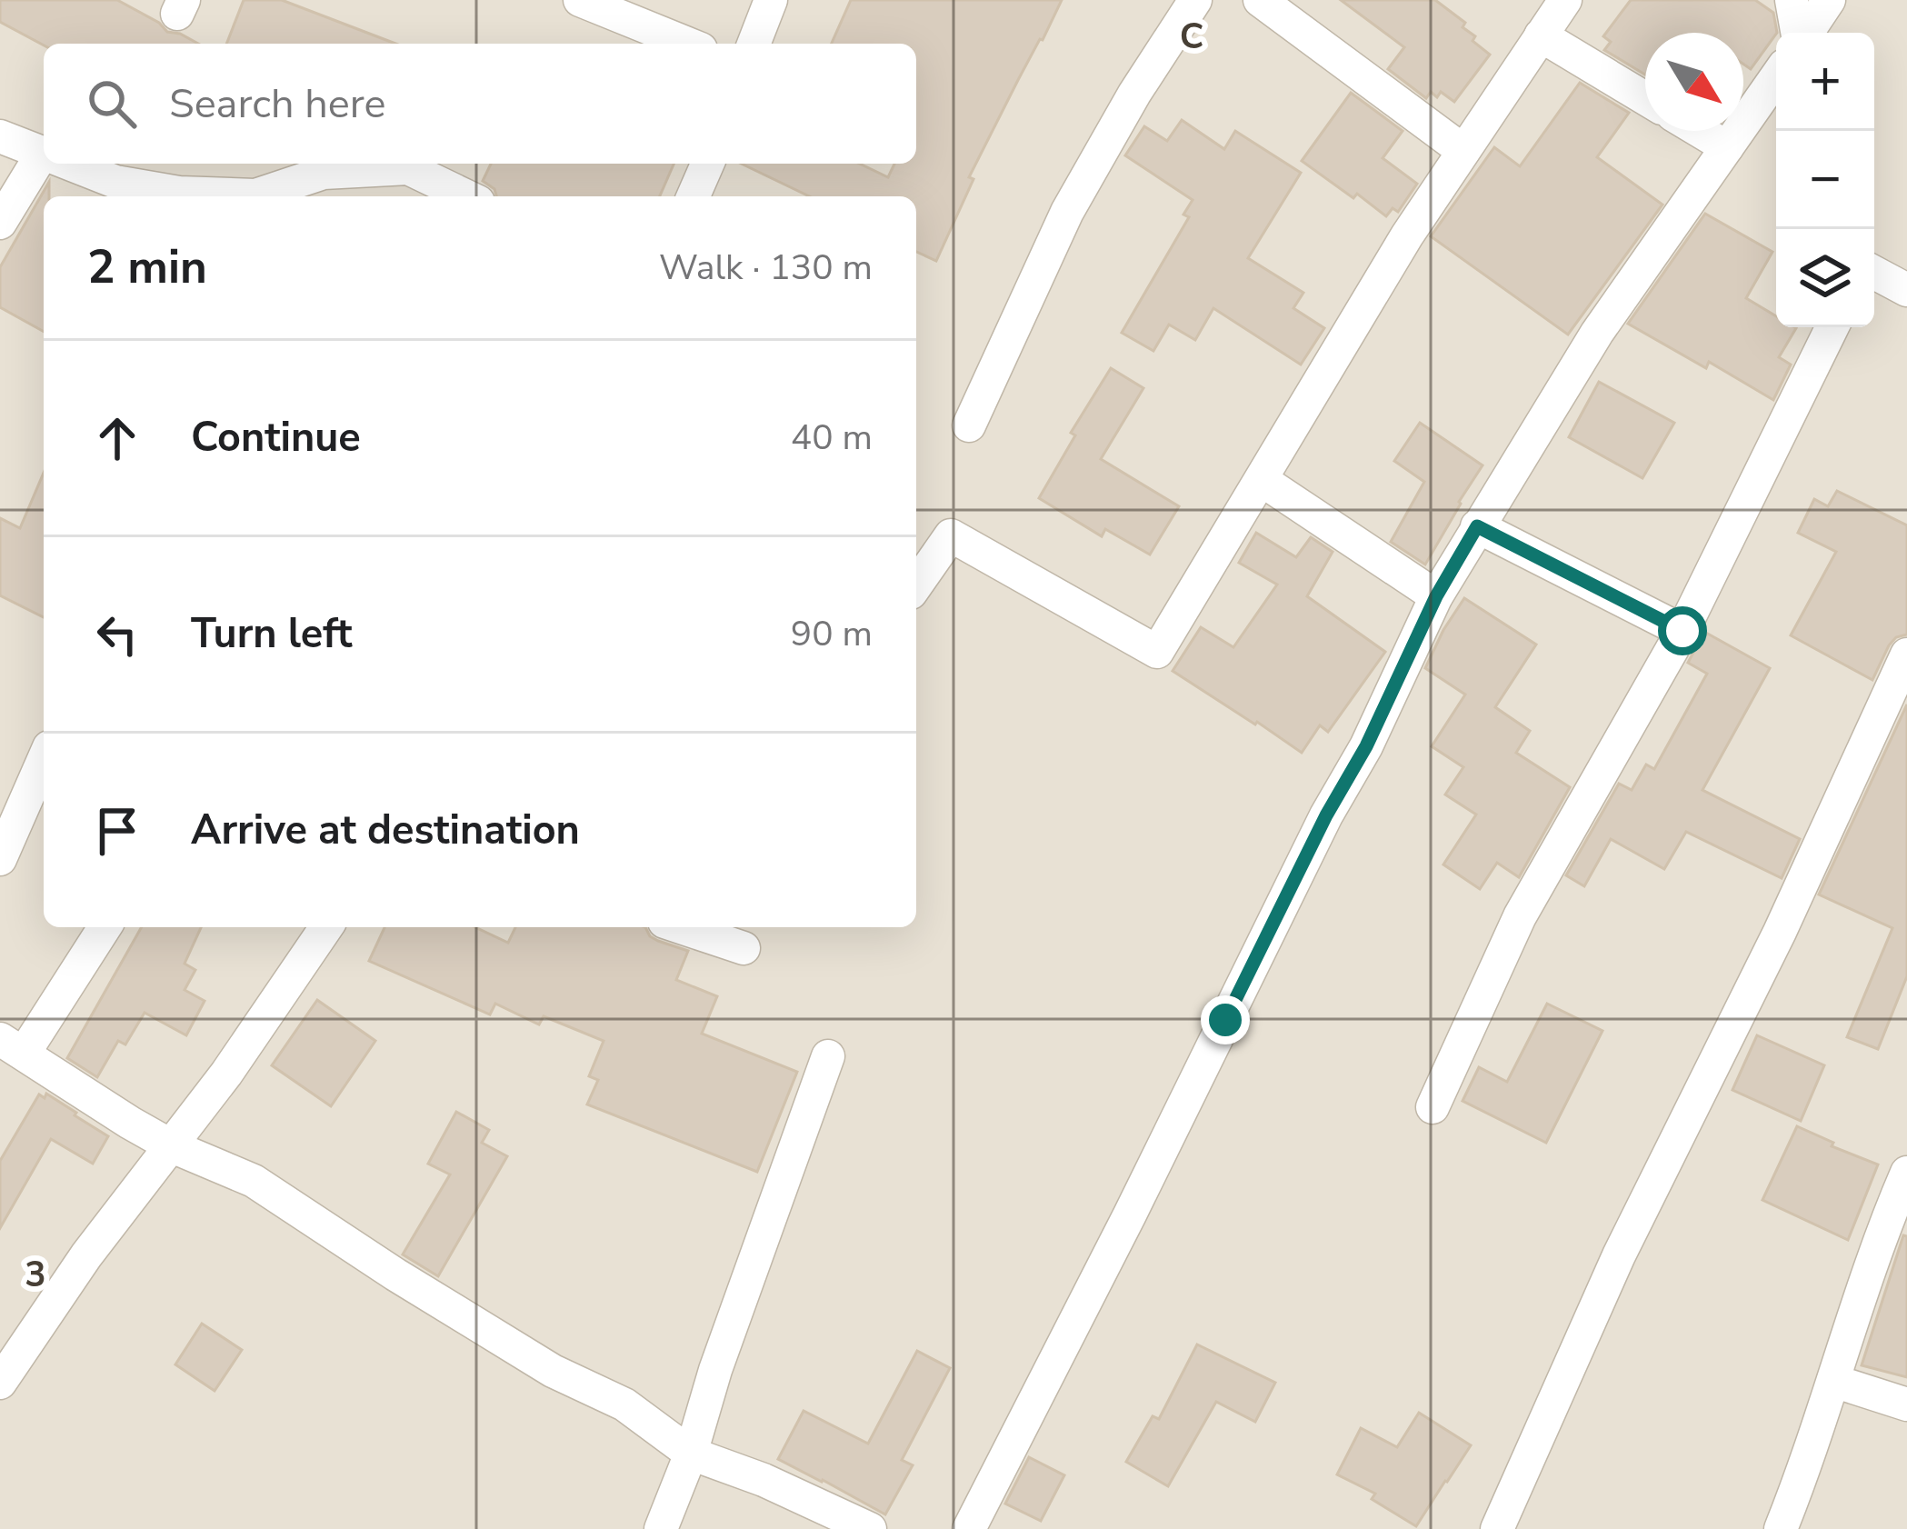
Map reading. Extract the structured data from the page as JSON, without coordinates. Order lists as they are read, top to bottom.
{
  "north": "bottom right",
  "page": {
    "map_buttons": ["+", "−"],
    "search": "Search here",
    "heading": ["2 min", "Walk · 130 m"],
    "list": [
      ["Continue", "40 m"],
      ["Turn left", "90 m"],
      "Arrive at destination"
    ]
  },
  "grid": {
    "columns": ["C"],
    "rows": ["3"]
  }
}
